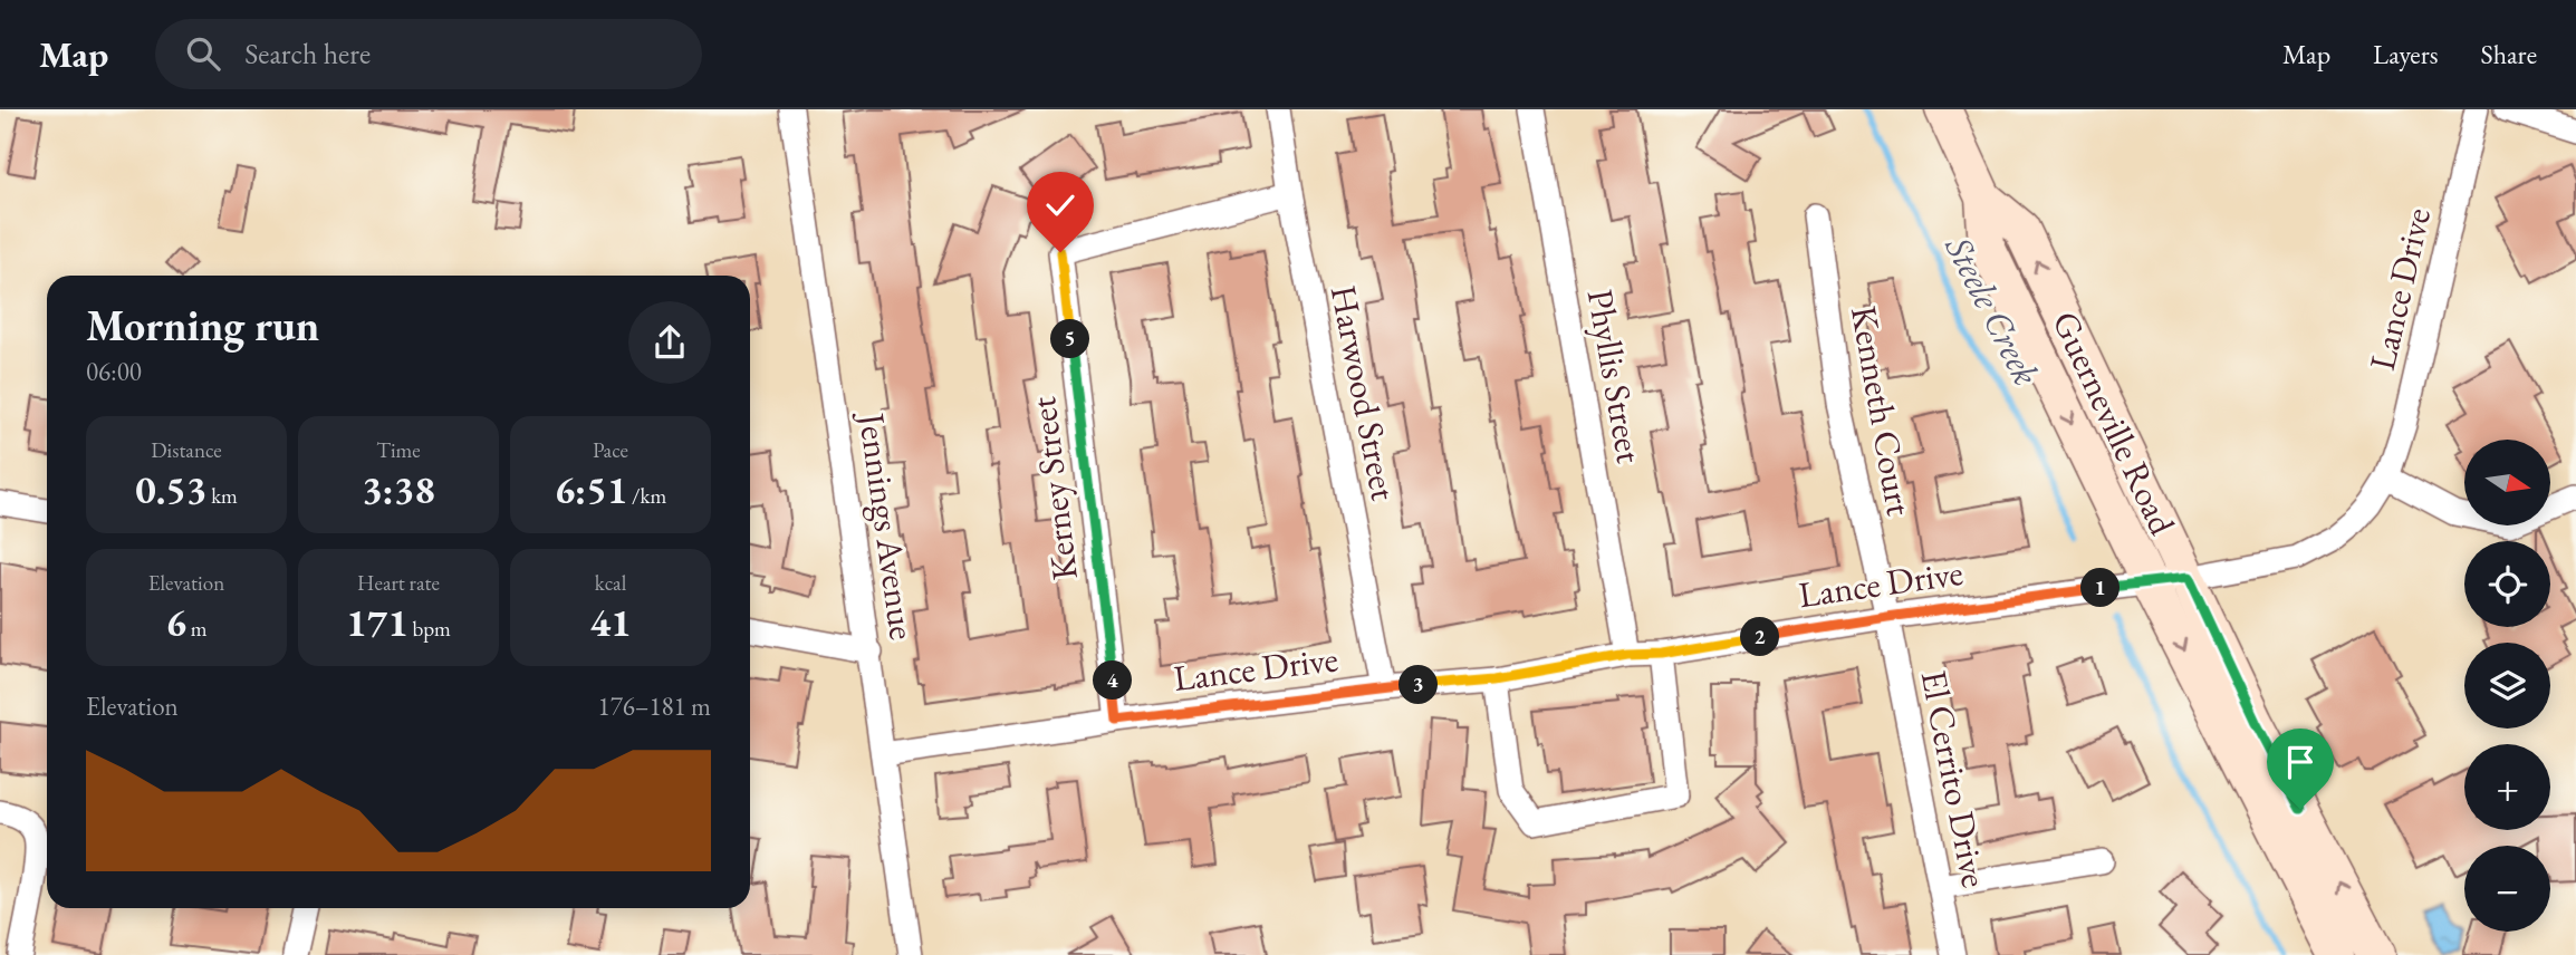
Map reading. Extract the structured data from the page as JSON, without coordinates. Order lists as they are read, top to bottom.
{
  "streets": {
    "main road": ["Guerneville Road"],
    "street": [
      "Lance Drive",
      "Phyllis Street",
      "Harwood Street",
      "Kenneth Court",
      "Kerney Street",
      "Jennings Avenue",
      "El Cerrito Drive"
    ]
  },
  "crossings": [
    ["Lance Drive", "Phyllis Street"],
    ["Lance Drive", "Harwood Street"],
    ["Lance Drive", "Kenneth Court"],
    ["Lance Drive", "Guerneville Road"],
    ["Lance Drive", "Kerney Street"],
    ["Lance Drive", "Jennings Avenue"],
    ["Lance Drive", "El Cerrito Drive"],
    ["Harwood Street", "Kerney Street"],
    ["Kenneth Court", "El Cerrito Drive"]
  ],
  "water": ["Steele Creek"],
  "north": "right",
  "page": {
    "header": "Map",
    "search": "Search here",
    "nav": ["Map", "Layers", "Share"],
    "heading": ["Morning run", "06:00"],
    "pins": [
      "5",
      "1",
      "2",
      "4",
      "3"
    ],
    "stats": [
      ["Distance", "0.53 km"],
      ["Time", "3:38"],
      ["Pace", "6:51 /km"],
      ["Elevation", "6 m"],
      ["Heart rate", "171 bpm"],
      ["kcal", "41"]
    ],
    "map_buttons": ["+", "−"],
    "chart": ["Elevation", "176–181 m"]
  }
}
